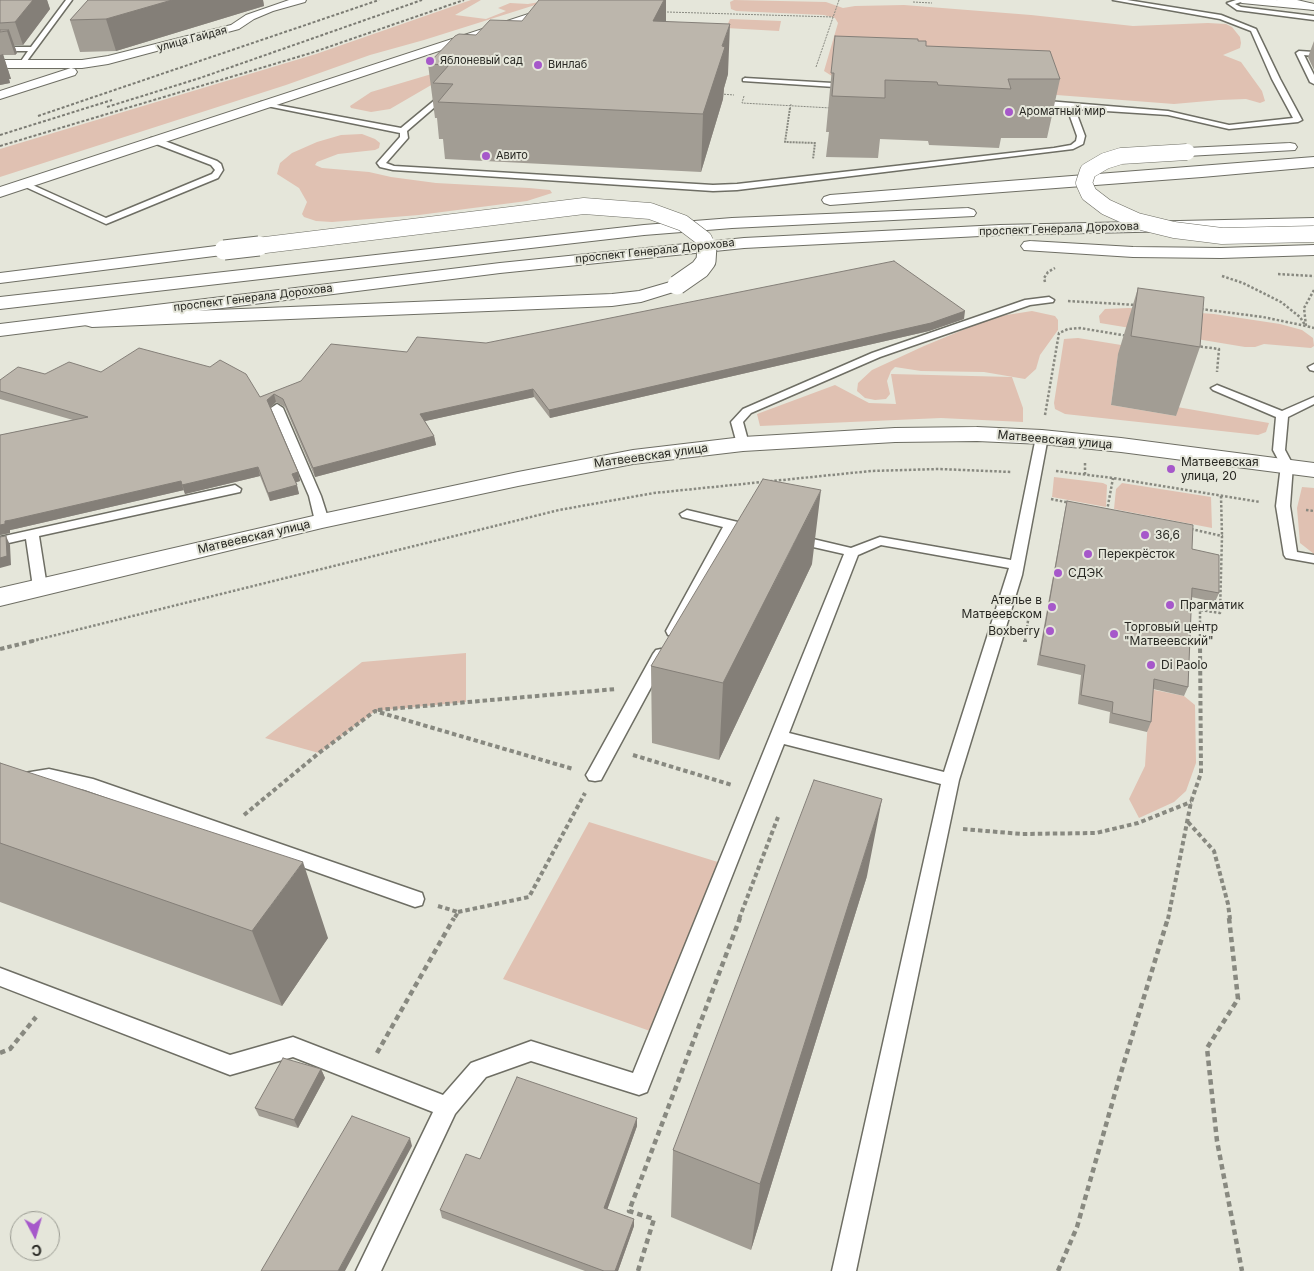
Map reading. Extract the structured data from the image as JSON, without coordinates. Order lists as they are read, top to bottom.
{
  "streets": {
    "main road": ["улица Гайдая", "проспект Генерала Дорохова", "Матвеевская улица"]
  },
  "places": [
    "Яблоневый сад",
    "Винлаб",
    "Ароматный мир",
    "Авито",
    "Матвеевская улица, 20",
    "36,6",
    "Перекрёсток",
    "СДЭК",
    "Прагматик",
    "Ателье в Матвеевском",
    "Boxberry",
    "Торговый центр \"Матвеевский\"",
    "Di Paolo"
  ],
  "north": "bottom"
}
